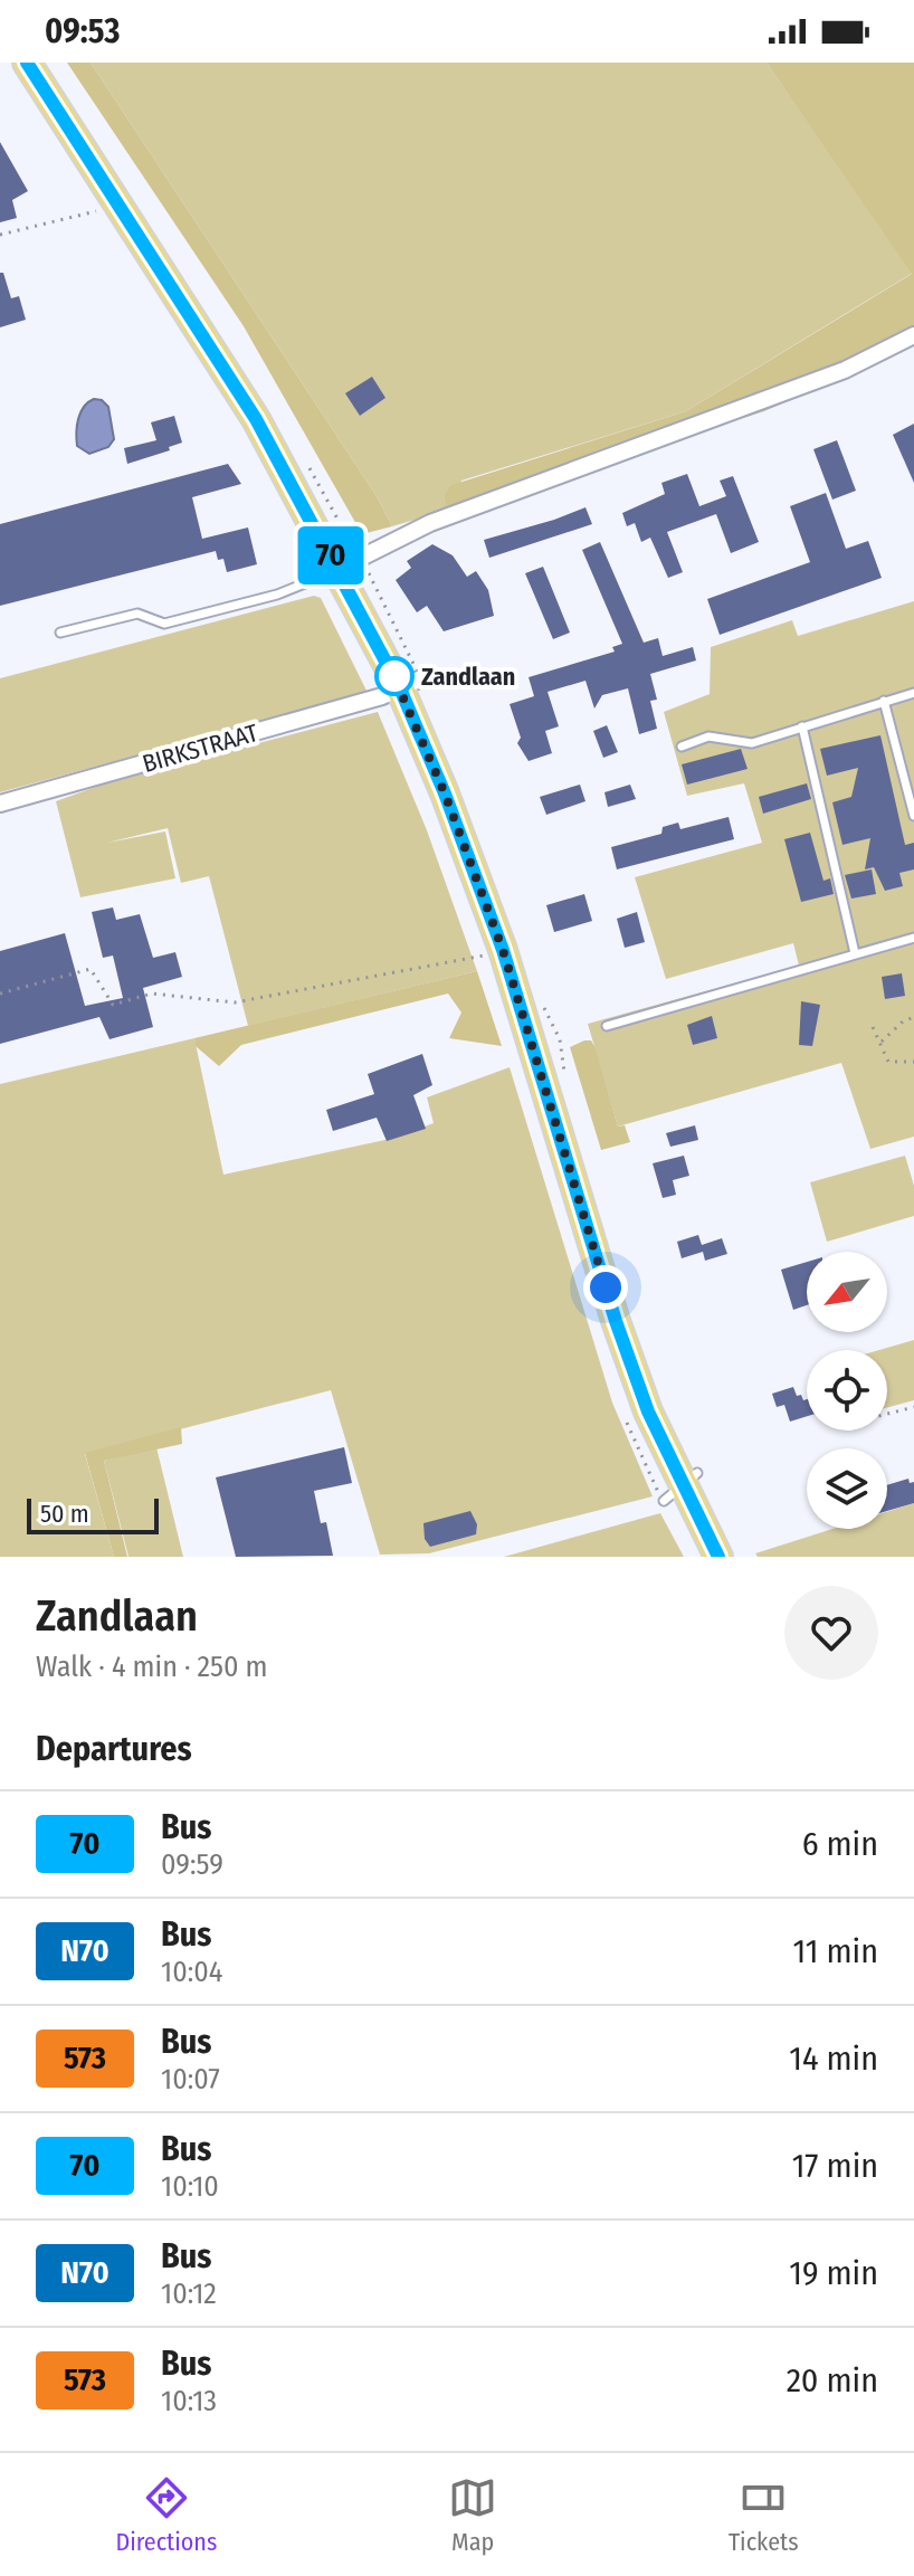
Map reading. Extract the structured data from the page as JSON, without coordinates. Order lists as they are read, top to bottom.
{
  "streets": {
    "street": ["BIRKSTRAAT"]
  },
  "places": ["Zandlaan"],
  "lines": ["bus line 70"],
  "scale_bar": "50 m",
  "north": "bottom left",
  "page": {
    "status": "09:53",
    "on_map": "70",
    "scale": "50 m",
    "heading": [
      ["Zandlaan", "Walk · 4 min · 250 m"],
      "Departures"
    ],
    "list": [
      {
        "mark": "70",
        "name": "Bus",
        "note": "09:59",
        "value": "6 min"
      },
      {
        "mark": "N70",
        "name": "Bus",
        "note": "10:04",
        "value": "11 min"
      },
      {
        "mark": "573",
        "name": "Bus",
        "note": "10:07",
        "value": "14 min"
      },
      {
        "mark": "70",
        "name": "Bus",
        "note": "10:10",
        "value": "17 min"
      },
      {
        "mark": "N70",
        "name": "Bus",
        "note": "10:12",
        "value": "19 min"
      },
      {
        "mark": "573",
        "name": "Bus",
        "note": "10:13",
        "value": "20 min"
      }
    ],
    "tabs": ["Directions", "Map", "Tickets"]
  }
}
